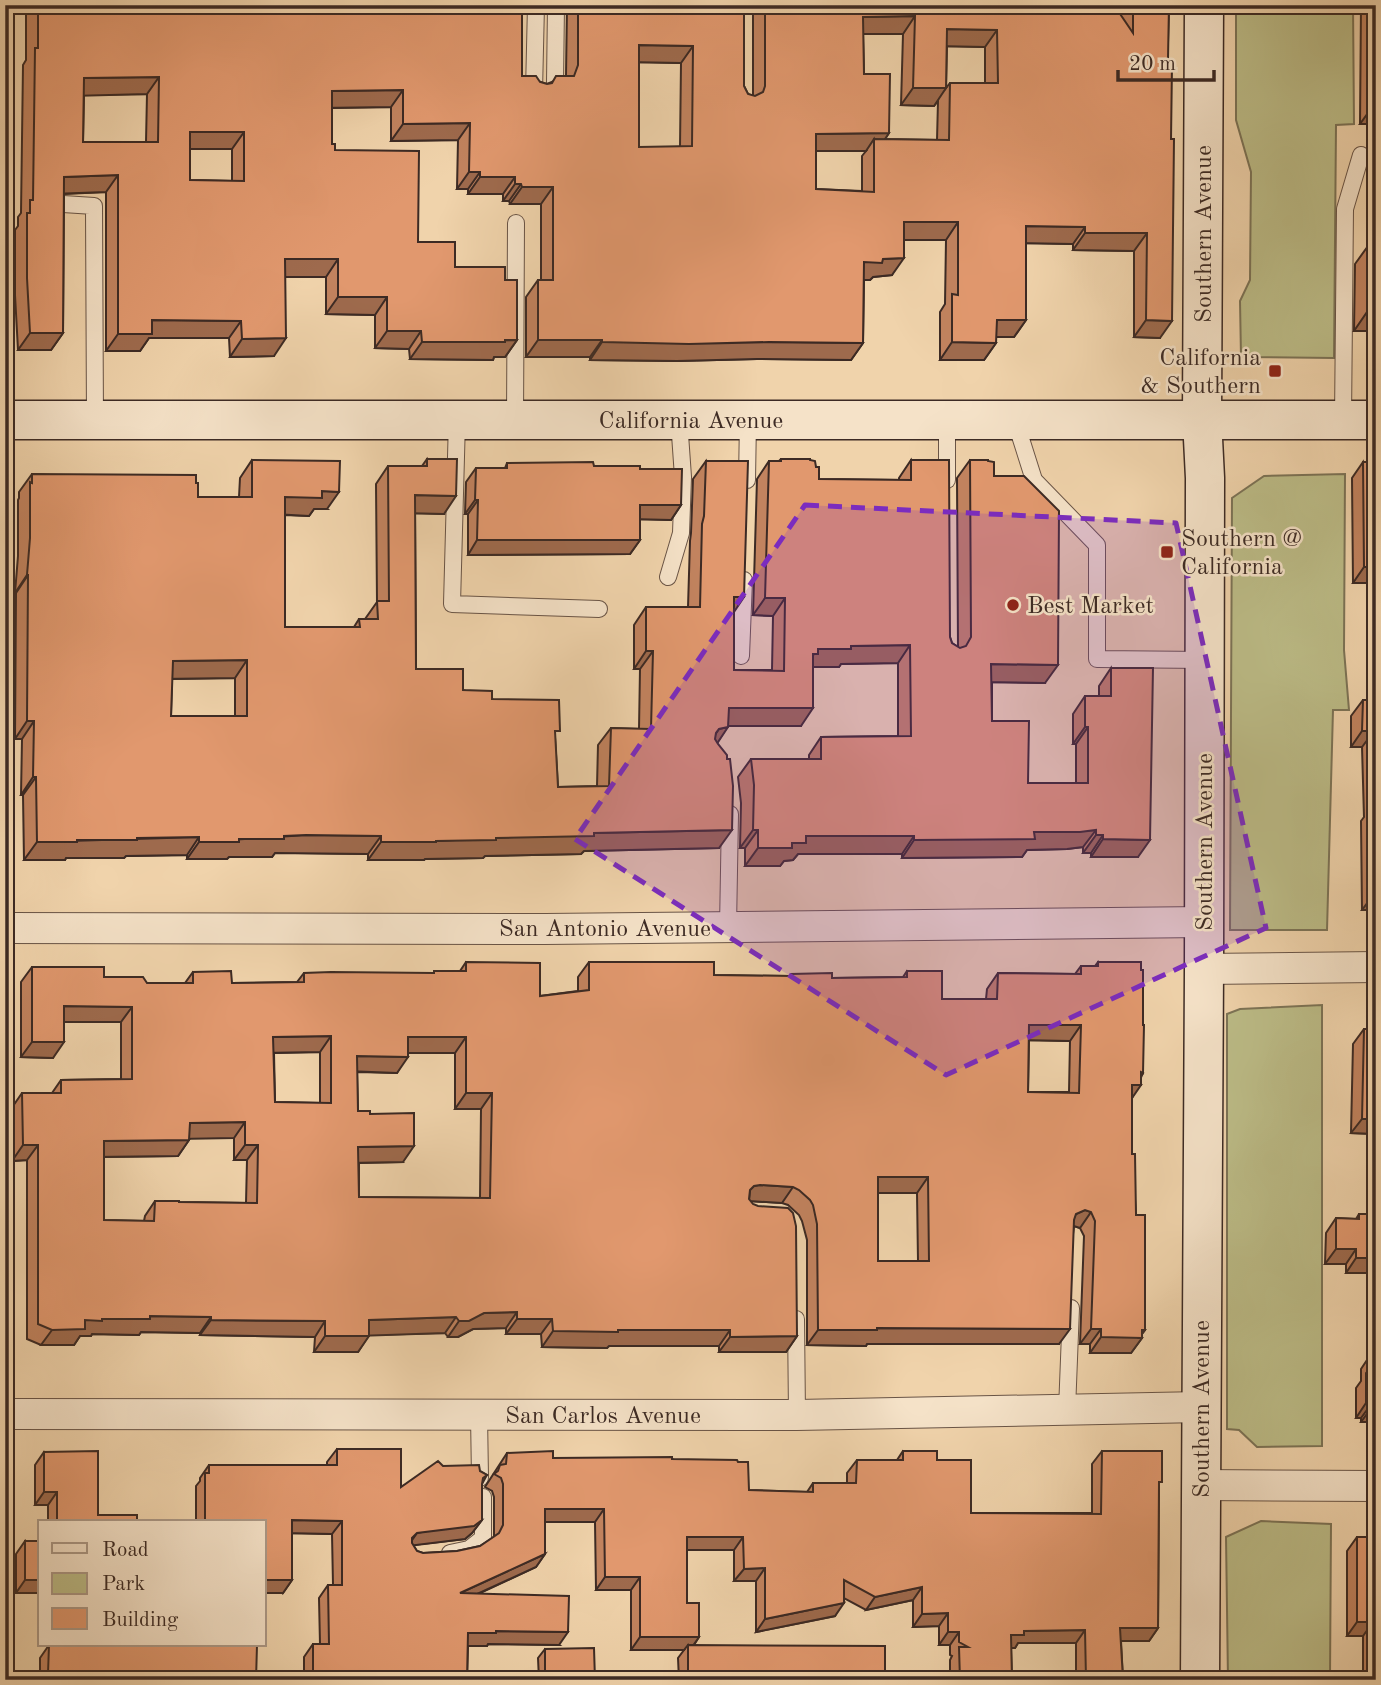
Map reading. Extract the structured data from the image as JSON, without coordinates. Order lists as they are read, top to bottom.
{
  "streets": {
    "street": [
      "Southern Avenue",
      "California Avenue",
      "San Antonio Avenue",
      "San Carlos Avenue"
    ]
  },
  "crossings": [
    ["Southern Avenue", "California Avenue"],
    ["Southern Avenue", "San Antonio Avenue"],
    ["Southern Avenue", "San Carlos Avenue"]
  ],
  "places": {
    "transit": ["California & Southern", "Southern @ California"],
    "other": ["Best Market"]
  },
  "legend": ["Road", "Park", "Building"],
  "scale_bar": "20 m"
}
